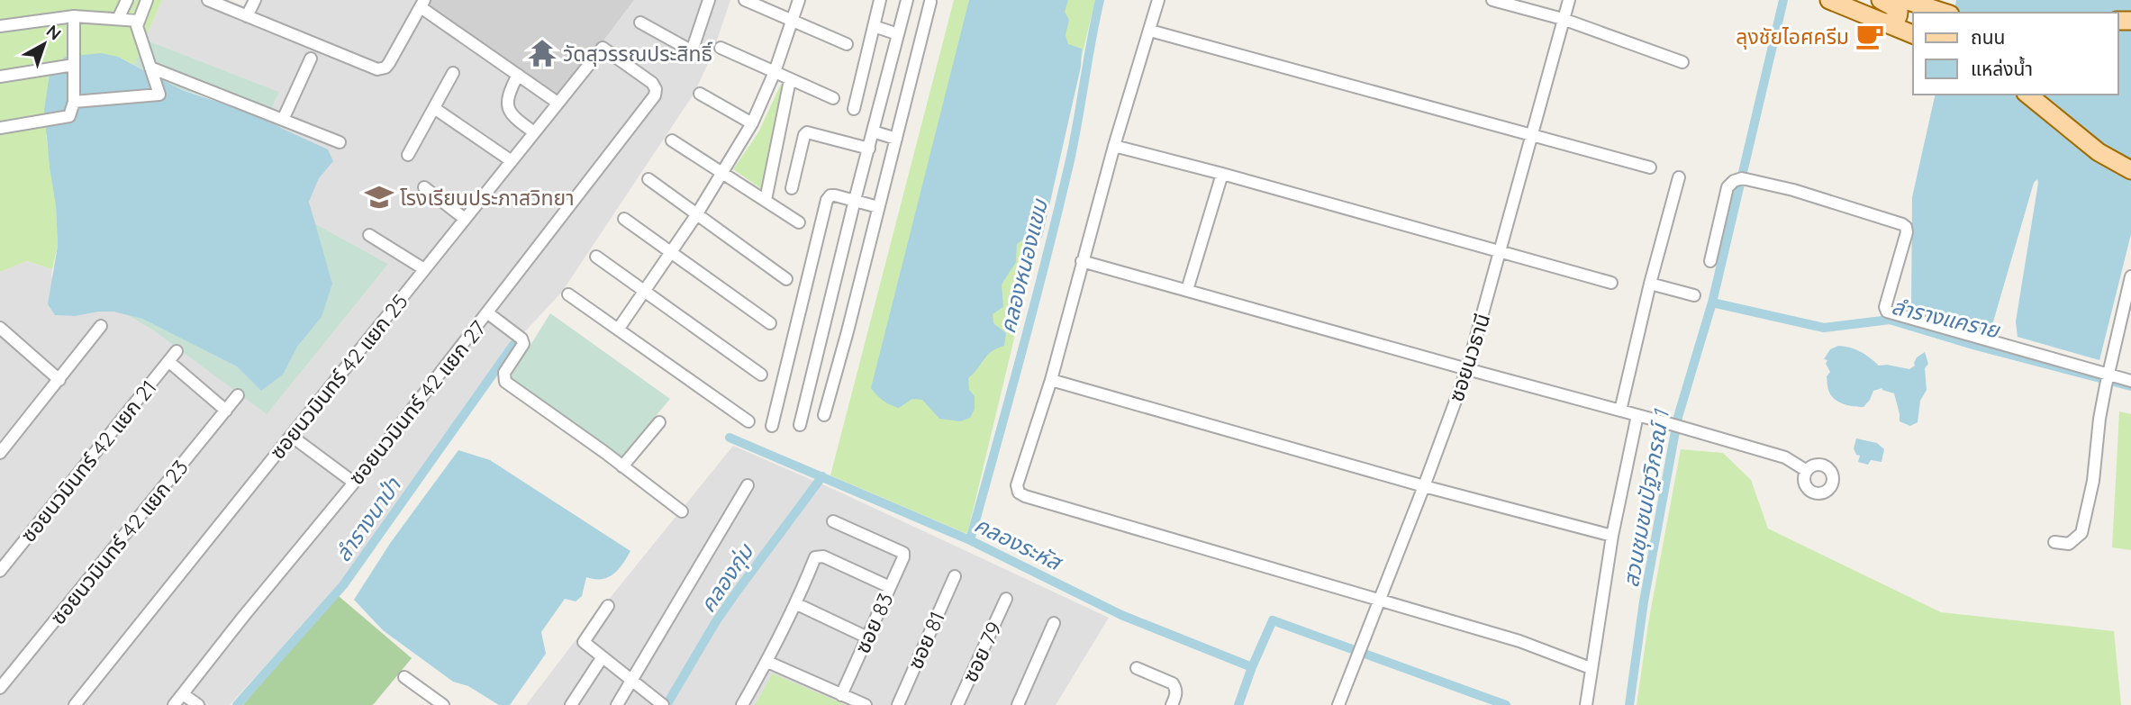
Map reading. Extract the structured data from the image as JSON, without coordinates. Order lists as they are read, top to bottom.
{
  "streets": {
    "street": [
      "ซอยนวธานี",
      "ซอยนวมินทร์ 42 แยก 25",
      "ซอยนวมินทร์ 42 แยก 27",
      "ซอยนวมินทร์ 42 แยก 21",
      "ซอยนวมินทร์ 42 แยก 23",
      "ซอย 83",
      "ซอย 81",
      "ซอย 79"
    ]
  },
  "crossings": [
    ["ซอยนวมินทร์ 42 แยก 25", "ซอยนวมินทร์ 42 แยก 27"]
  ],
  "water": [
    "คลองหนองแขม",
    "ลำรางแคราย",
    "สวนชุมชนปัฐวิกรณ์ 1",
    "ลำรางนาป่า",
    "คลองระหัส",
    "คลองกุ่ม"
  ],
  "places": {
    "cafe": ["ลุงชัยไอศครีม"],
    "temple": ["วัดสุวรรณประสิทธิ์"],
    "school or university": ["โรงเรียนประภาสวิทยา"]
  },
  "legend": ["ถนน", "แหล่งน้ำ"],
  "north": "top right"
}
